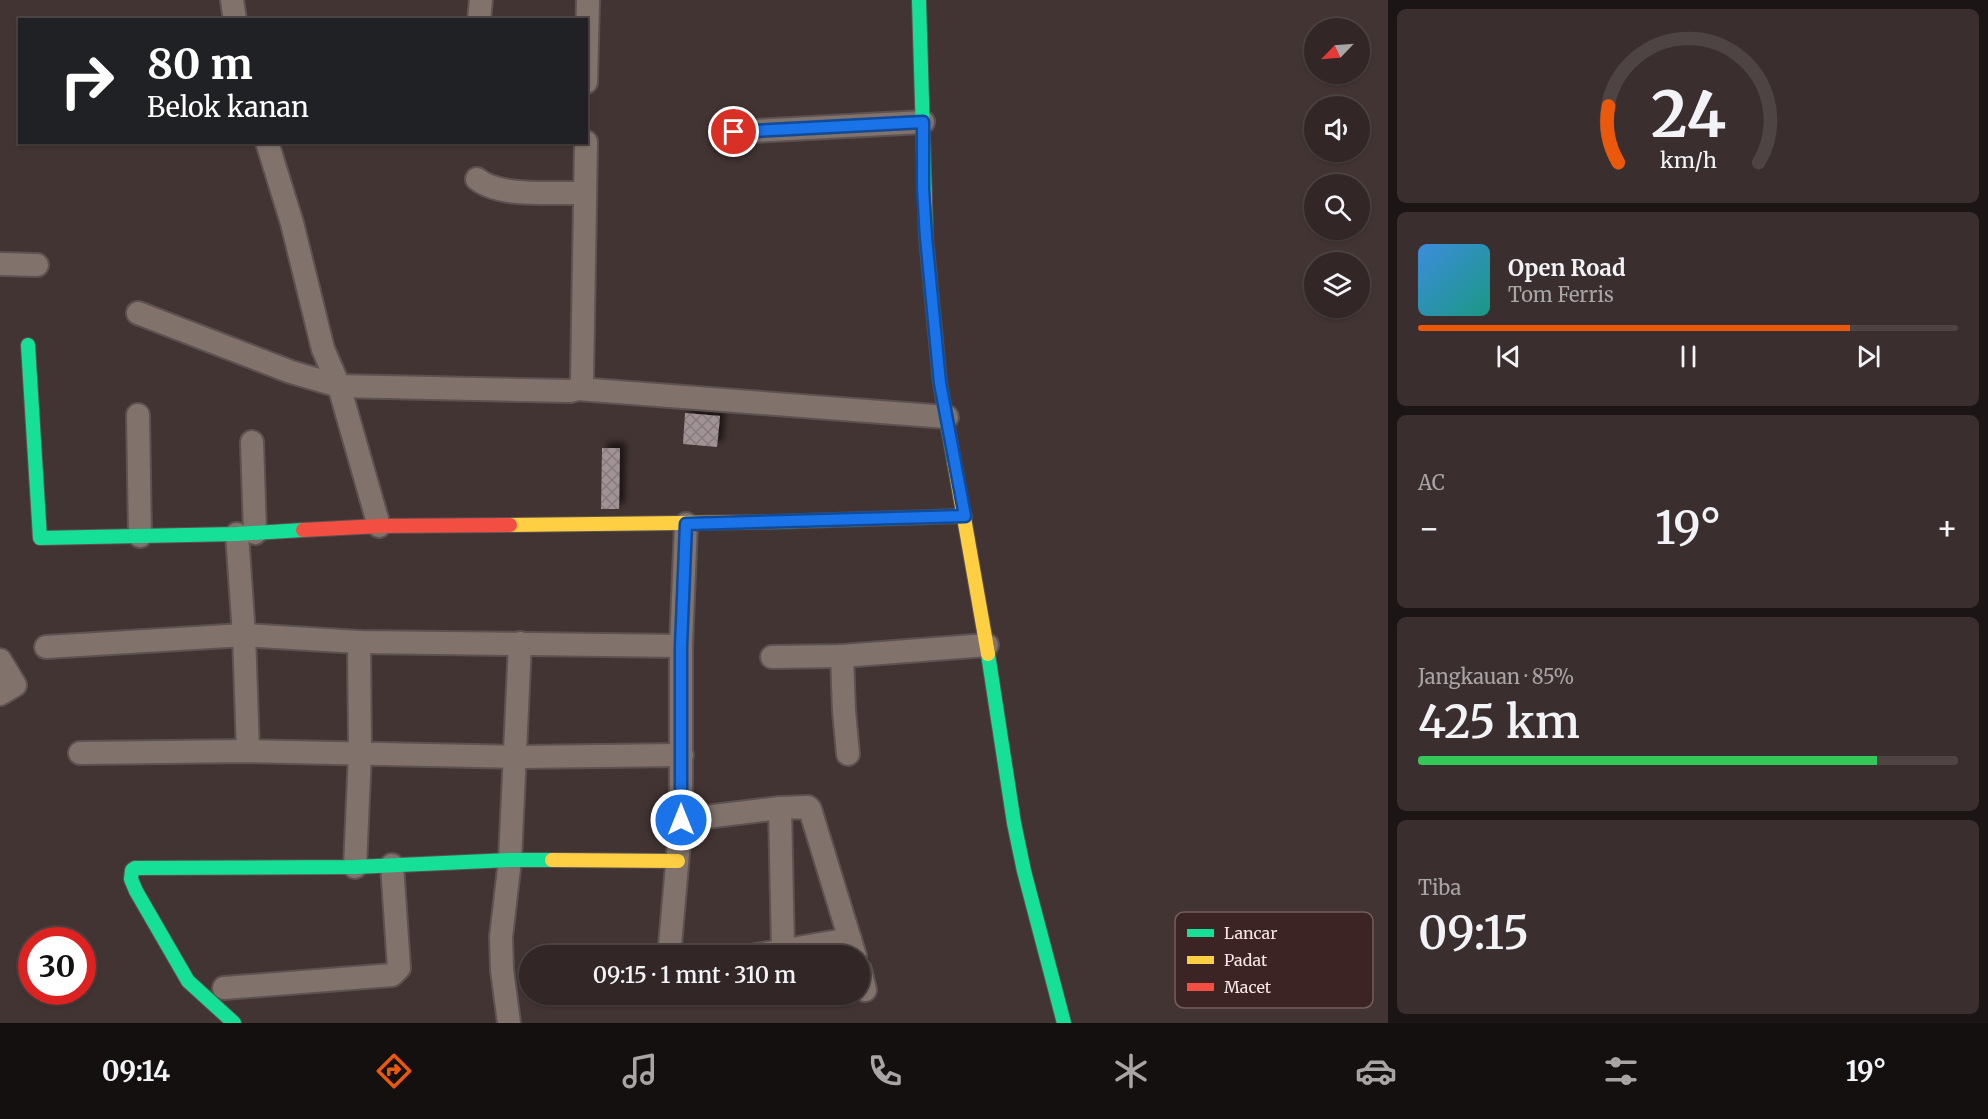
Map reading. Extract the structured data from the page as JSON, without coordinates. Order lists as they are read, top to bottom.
{
  "legend": ["Lancar", "Padat", "Macet"],
  "north": "bottom left",
  "page": {
    "turn": ["80 m", "Belok kanan"],
    "song": ["Open Road", "Tom Ferris"],
    "tile": [
      "AC",
      ["Jangkauan · 85%", "425 km"],
      ["Tiba", "09:15"]
    ],
    "heat": ["−", "19°", "+"],
    "limit": "30",
    "trip": "09:15 · 1 mnt · 310 m",
    "tabs": ["09:14", "19°"],
    "gauge": ["24", "km/h"]
  }
}
